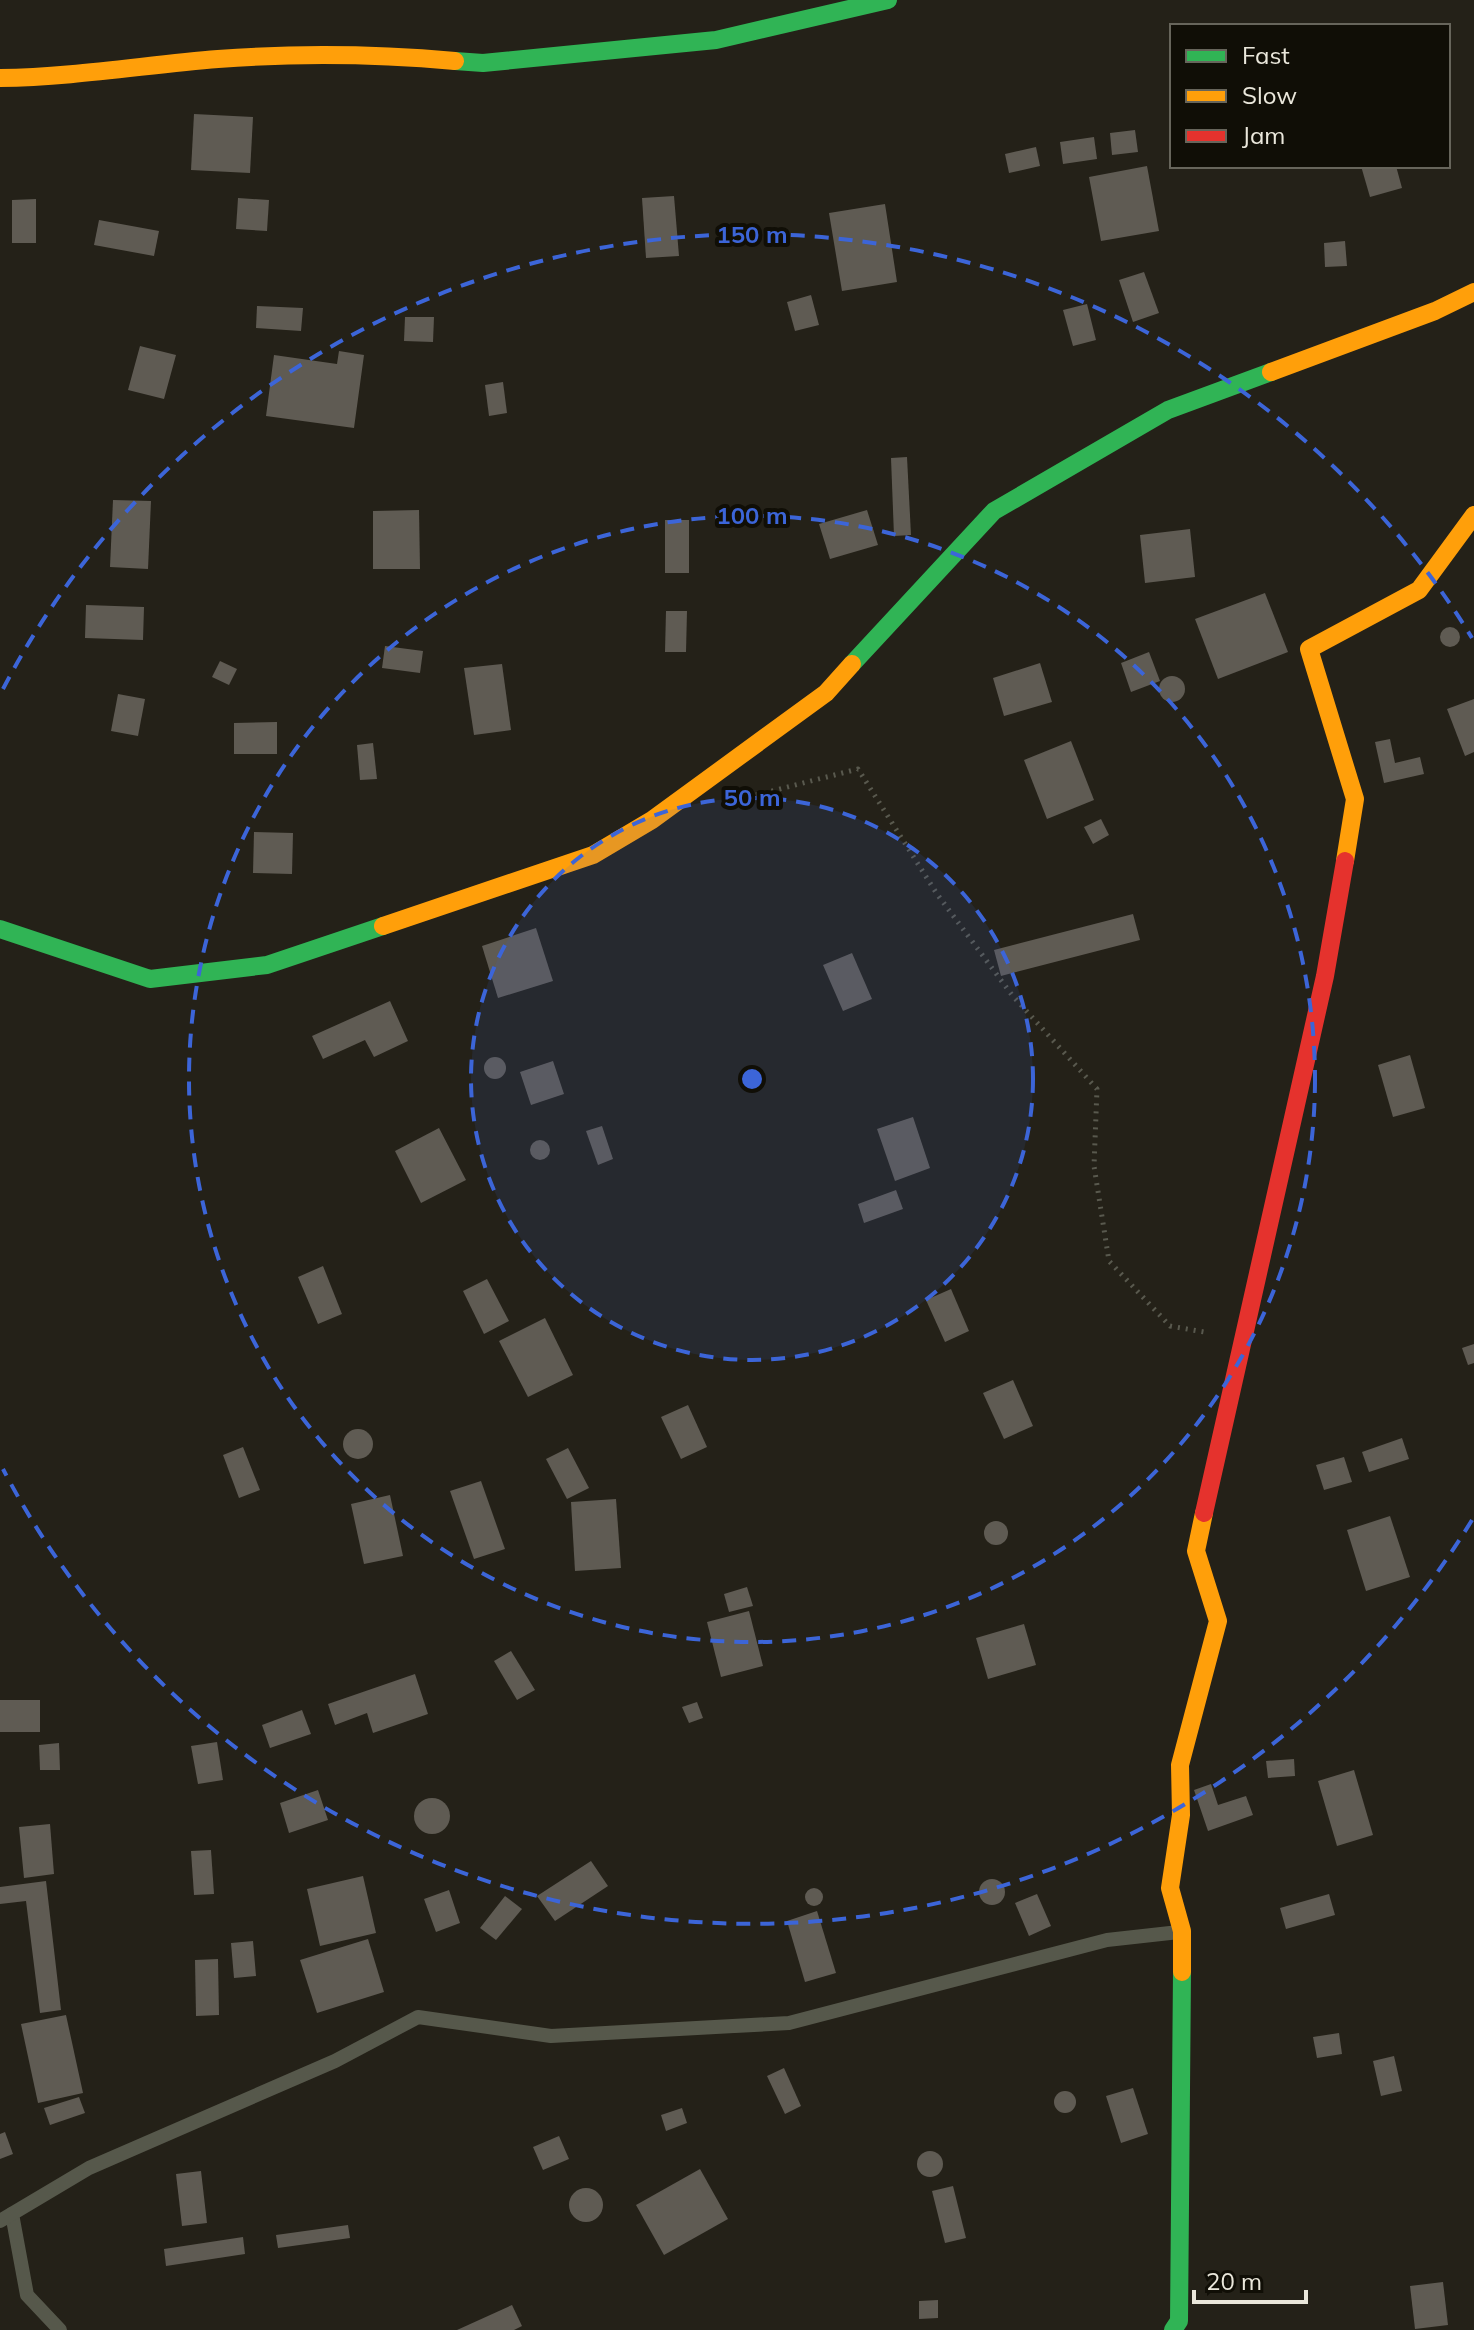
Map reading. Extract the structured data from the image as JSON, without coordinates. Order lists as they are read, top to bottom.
{
  "legend": ["Fast", "Slow", "Jam"],
  "scale_bar": "20 m",
  "rings": ["150 m", "100 m", "50 m"]
}
